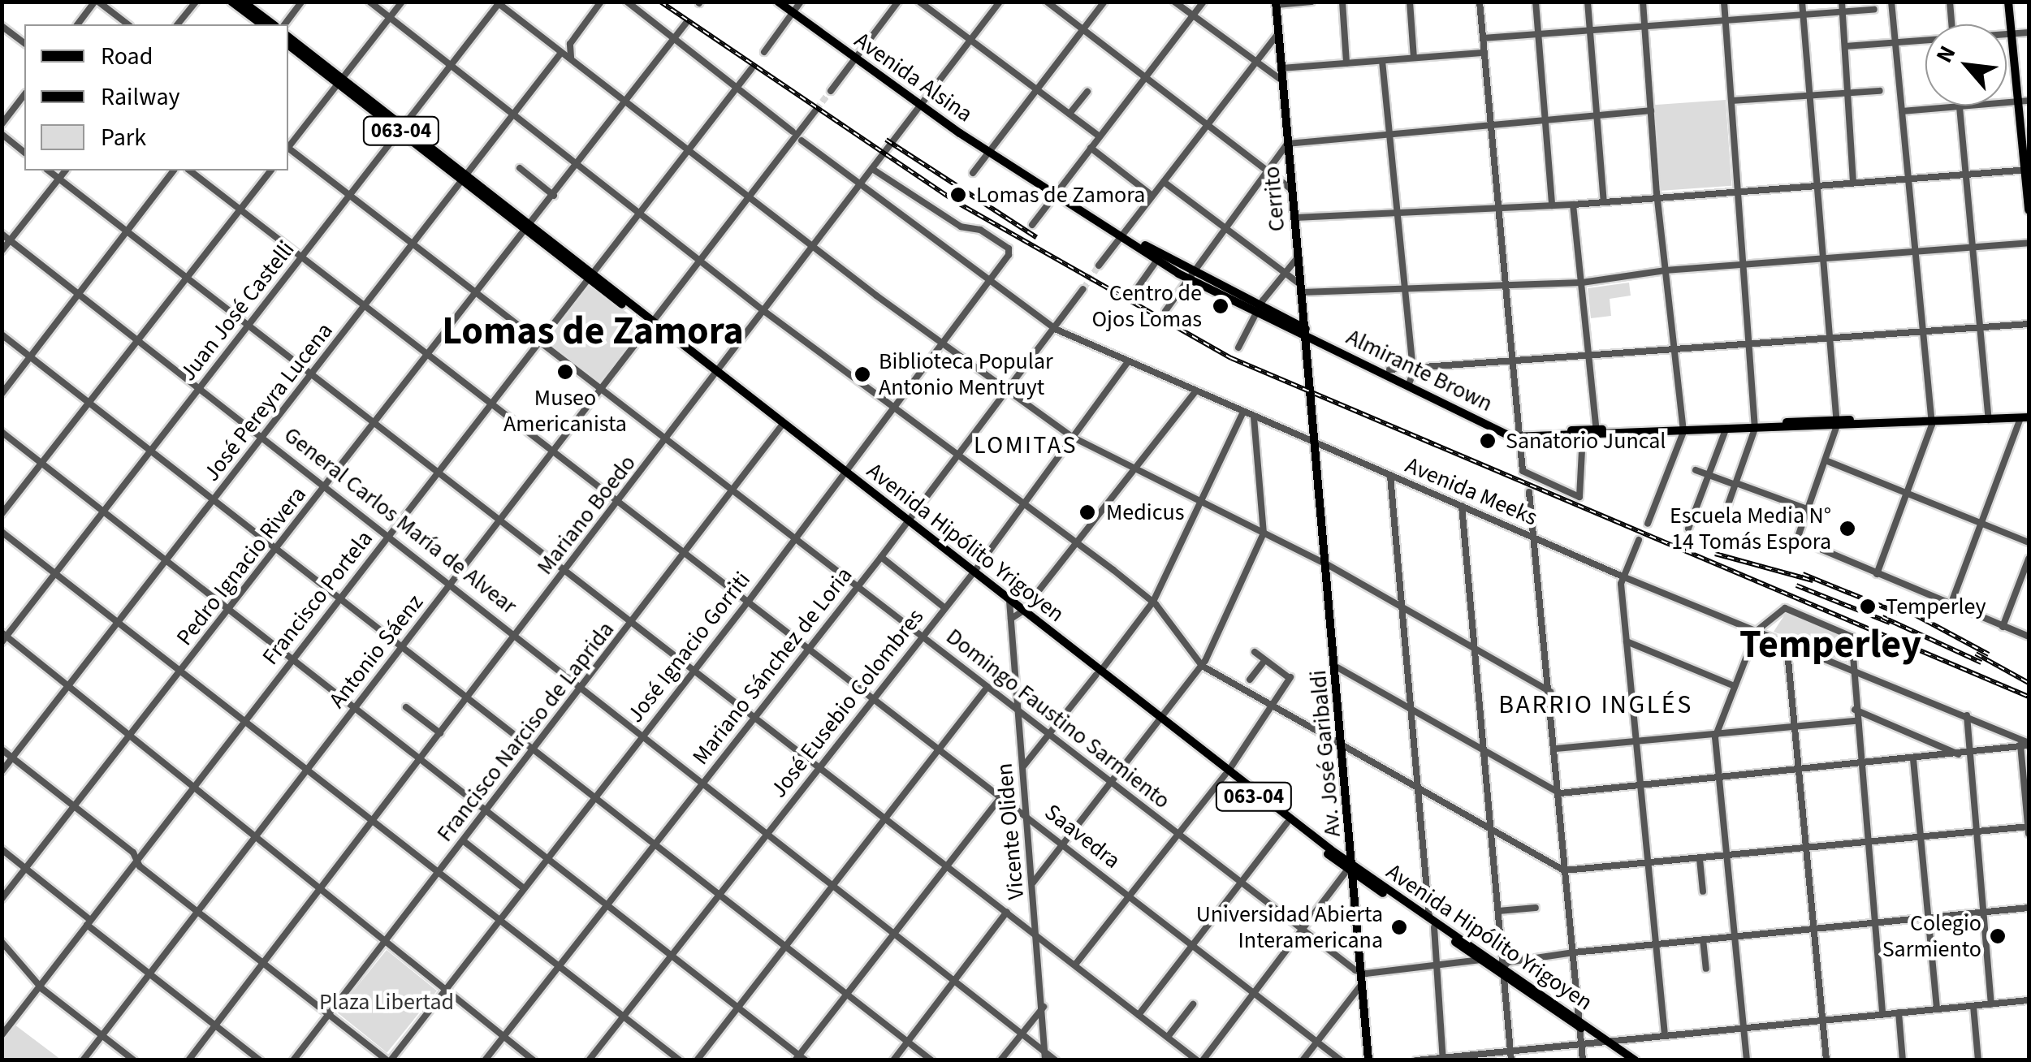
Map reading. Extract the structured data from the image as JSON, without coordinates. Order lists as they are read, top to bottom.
{
  "streets": {
    "main road": [
      "Avenida Alsina",
      "063-04",
      "Cerrito",
      "Almirante Brown",
      "Avenida Hipólito Yrigoyen",
      "Av. José Garibaldi"
    ],
    "street": [
      "Juan José Castelli",
      "José Pereyra Lucena",
      "Avenida Meeks",
      "Mariano Boedo",
      "General Carlos María de Alvear",
      "Pedro Ignacio Rivera",
      "Francisco Portela",
      "José Ignacio Gorriti",
      "Antonio Sáenz",
      "Mariano Sánchez de Loria",
      "José Eusebio Colombres",
      "Domingo Faustino Sarmiento",
      "Francisco Narciso de Laprida",
      "Vicente Oliden",
      "Saavedra"
    ]
  },
  "crossings": [
    ["Avenida Alsina", "Almirante Brown"],
    ["Avenida Alsina", "Mariano Boedo"],
    ["Cerrito", "Almirante Brown"],
    ["Cerrito", "Avenida Meeks"],
    ["Cerrito", "Av. José Garibaldi"],
    ["Juan José Castelli", "General Carlos María de Alvear"],
    ["Juan José Castelli", "Avenida Hipólito Yrigoyen"],
    ["Juan José Castelli", "Domingo Faustino Sarmiento"],
    ["Juan José Castelli", "Saavedra"],
    ["José Pereyra Lucena", "General Carlos María de Alvear"],
    ["José Pereyra Lucena", "Avenida Hipólito Yrigoyen"],
    ["José Pereyra Lucena", "Domingo Faustino Sarmiento"],
    ["José Pereyra Lucena", "Saavedra"],
    ["Avenida Meeks", "Mariano Boedo"],
    ["Avenida Meeks", "José Ignacio Gorriti"],
    ["Avenida Meeks", "Antonio Sáenz"],
    ["Avenida Meeks", "Mariano Sánchez de Loria"],
    ["Avenida Meeks", "José Eusebio Colombres"],
    ["Avenida Meeks", "Av. José Garibaldi"],
    ["Mariano Boedo", "General Carlos María de Alvear"],
    ["Mariano Boedo", "Avenida Hipólito Yrigoyen"],
    ["Mariano Boedo", "José Ignacio Gorriti"],
    ["Mariano Boedo", "Domingo Faustino Sarmiento"],
    ["Mariano Boedo", "Saavedra"],
    ["General Carlos María de Alvear", "Pedro Ignacio Rivera"],
    ["General Carlos María de Alvear", "Francisco Portela"],
    ["General Carlos María de Alvear", "José Ignacio Gorriti"],
    ["General Carlos María de Alvear", "Antonio Sáenz"],
    ["General Carlos María de Alvear", "Mariano Sánchez de Loria"],
    ["General Carlos María de Alvear", "José Eusebio Colombres"],
    ["General Carlos María de Alvear", "Francisco Narciso de Laprida"],
    ["General Carlos María de Alvear", "Vicente Oliden"],
    ["Avenida Hipólito Yrigoyen", "Pedro Ignacio Rivera"],
    ["Avenida Hipólito Yrigoyen", "Francisco Portela"],
    ["Avenida Hipólito Yrigoyen", "José Ignacio Gorriti"],
    ["Avenida Hipólito Yrigoyen", "Antonio Sáenz"],
    ["Avenida Hipólito Yrigoyen", "Mariano Sánchez de Loria"],
    ["Avenida Hipólito Yrigoyen", "José Eusebio Colombres"],
    ["Avenida Hipólito Yrigoyen", "Francisco Narciso de Laprida"],
    ["Avenida Hipólito Yrigoyen", "Av. José Garibaldi"],
    ["Avenida Hipólito Yrigoyen", "Vicente Oliden"],
    ["Pedro Ignacio Rivera", "Domingo Faustino Sarmiento"],
    ["Pedro Ignacio Rivera", "Saavedra"],
    ["Francisco Portela", "Domingo Faustino Sarmiento"],
    ["Francisco Portela", "Saavedra"],
    ["José Ignacio Gorriti", "Domingo Faustino Sarmiento"],
    ["José Ignacio Gorriti", "Saavedra"],
    ["Antonio Sáenz", "Domingo Faustino Sarmiento"],
    ["Antonio Sáenz", "Saavedra"],
    ["Mariano Sánchez de Loria", "Domingo Faustino Sarmiento"],
    ["Mariano Sánchez de Loria", "Saavedra"],
    ["José Eusebio Colombres", "Domingo Faustino Sarmiento"],
    ["José Eusebio Colombres", "Saavedra"],
    ["Domingo Faustino Sarmiento", "Francisco Narciso de Laprida"],
    ["Domingo Faustino Sarmiento", "Av. José Garibaldi"],
    ["Domingo Faustino Sarmiento", "Vicente Oliden"],
    ["Francisco Narciso de Laprida", "Saavedra"],
    ["Vicente Oliden", "Saavedra"]
  ],
  "districts": [
    "Lomas de Zamora",
    "LOMITAS",
    "Temperley",
    "BARRIO INGLÉS"
  ],
  "parks": ["Plaza Libertad"],
  "places": [
    "Lomas de Zamora",
    "Centro de Ojos Lomas",
    "Museo Americanista",
    "Biblioteca Popular Antonio Mentruyt",
    "Sanatorio Juncal",
    "Medicus",
    "Escuela Media N° 14 Tomás Espora",
    "Temperley",
    "Universidad Abierta Interamericana",
    "Colegio Sarmiento"
  ],
  "legend": ["Road", "Railway", "Park"],
  "north": "top left"
}
